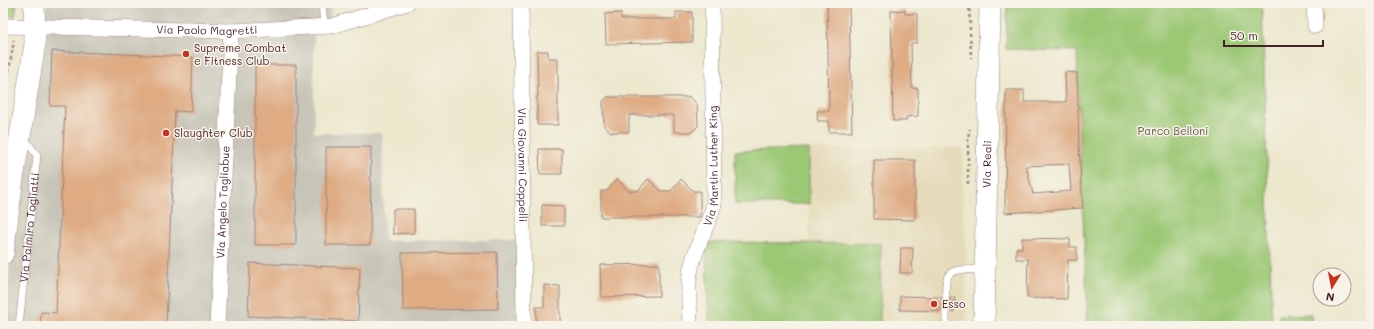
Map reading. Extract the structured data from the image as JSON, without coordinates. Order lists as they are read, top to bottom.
{
  "streets": {
    "street": [
      "Via Paolo Magretti",
      "Via Giovanni Coppelli",
      "Via Reali",
      "Via Martin Luther King",
      "Via Angelo Tagliabue",
      "Via Palmiro Togliatti"
    ]
  },
  "crossings": [
    ["Via Paolo Magretti", "Via Angelo Tagliabue"],
    ["Via Paolo Magretti", "Via Palmiro Togliatti"]
  ],
  "parks": ["Parco Belloni"],
  "places": ["Supreme Combat e Fitness Club", "Slaughter Club", "Esso"],
  "scale_bar": "50 m",
  "north": "bottom"
}
